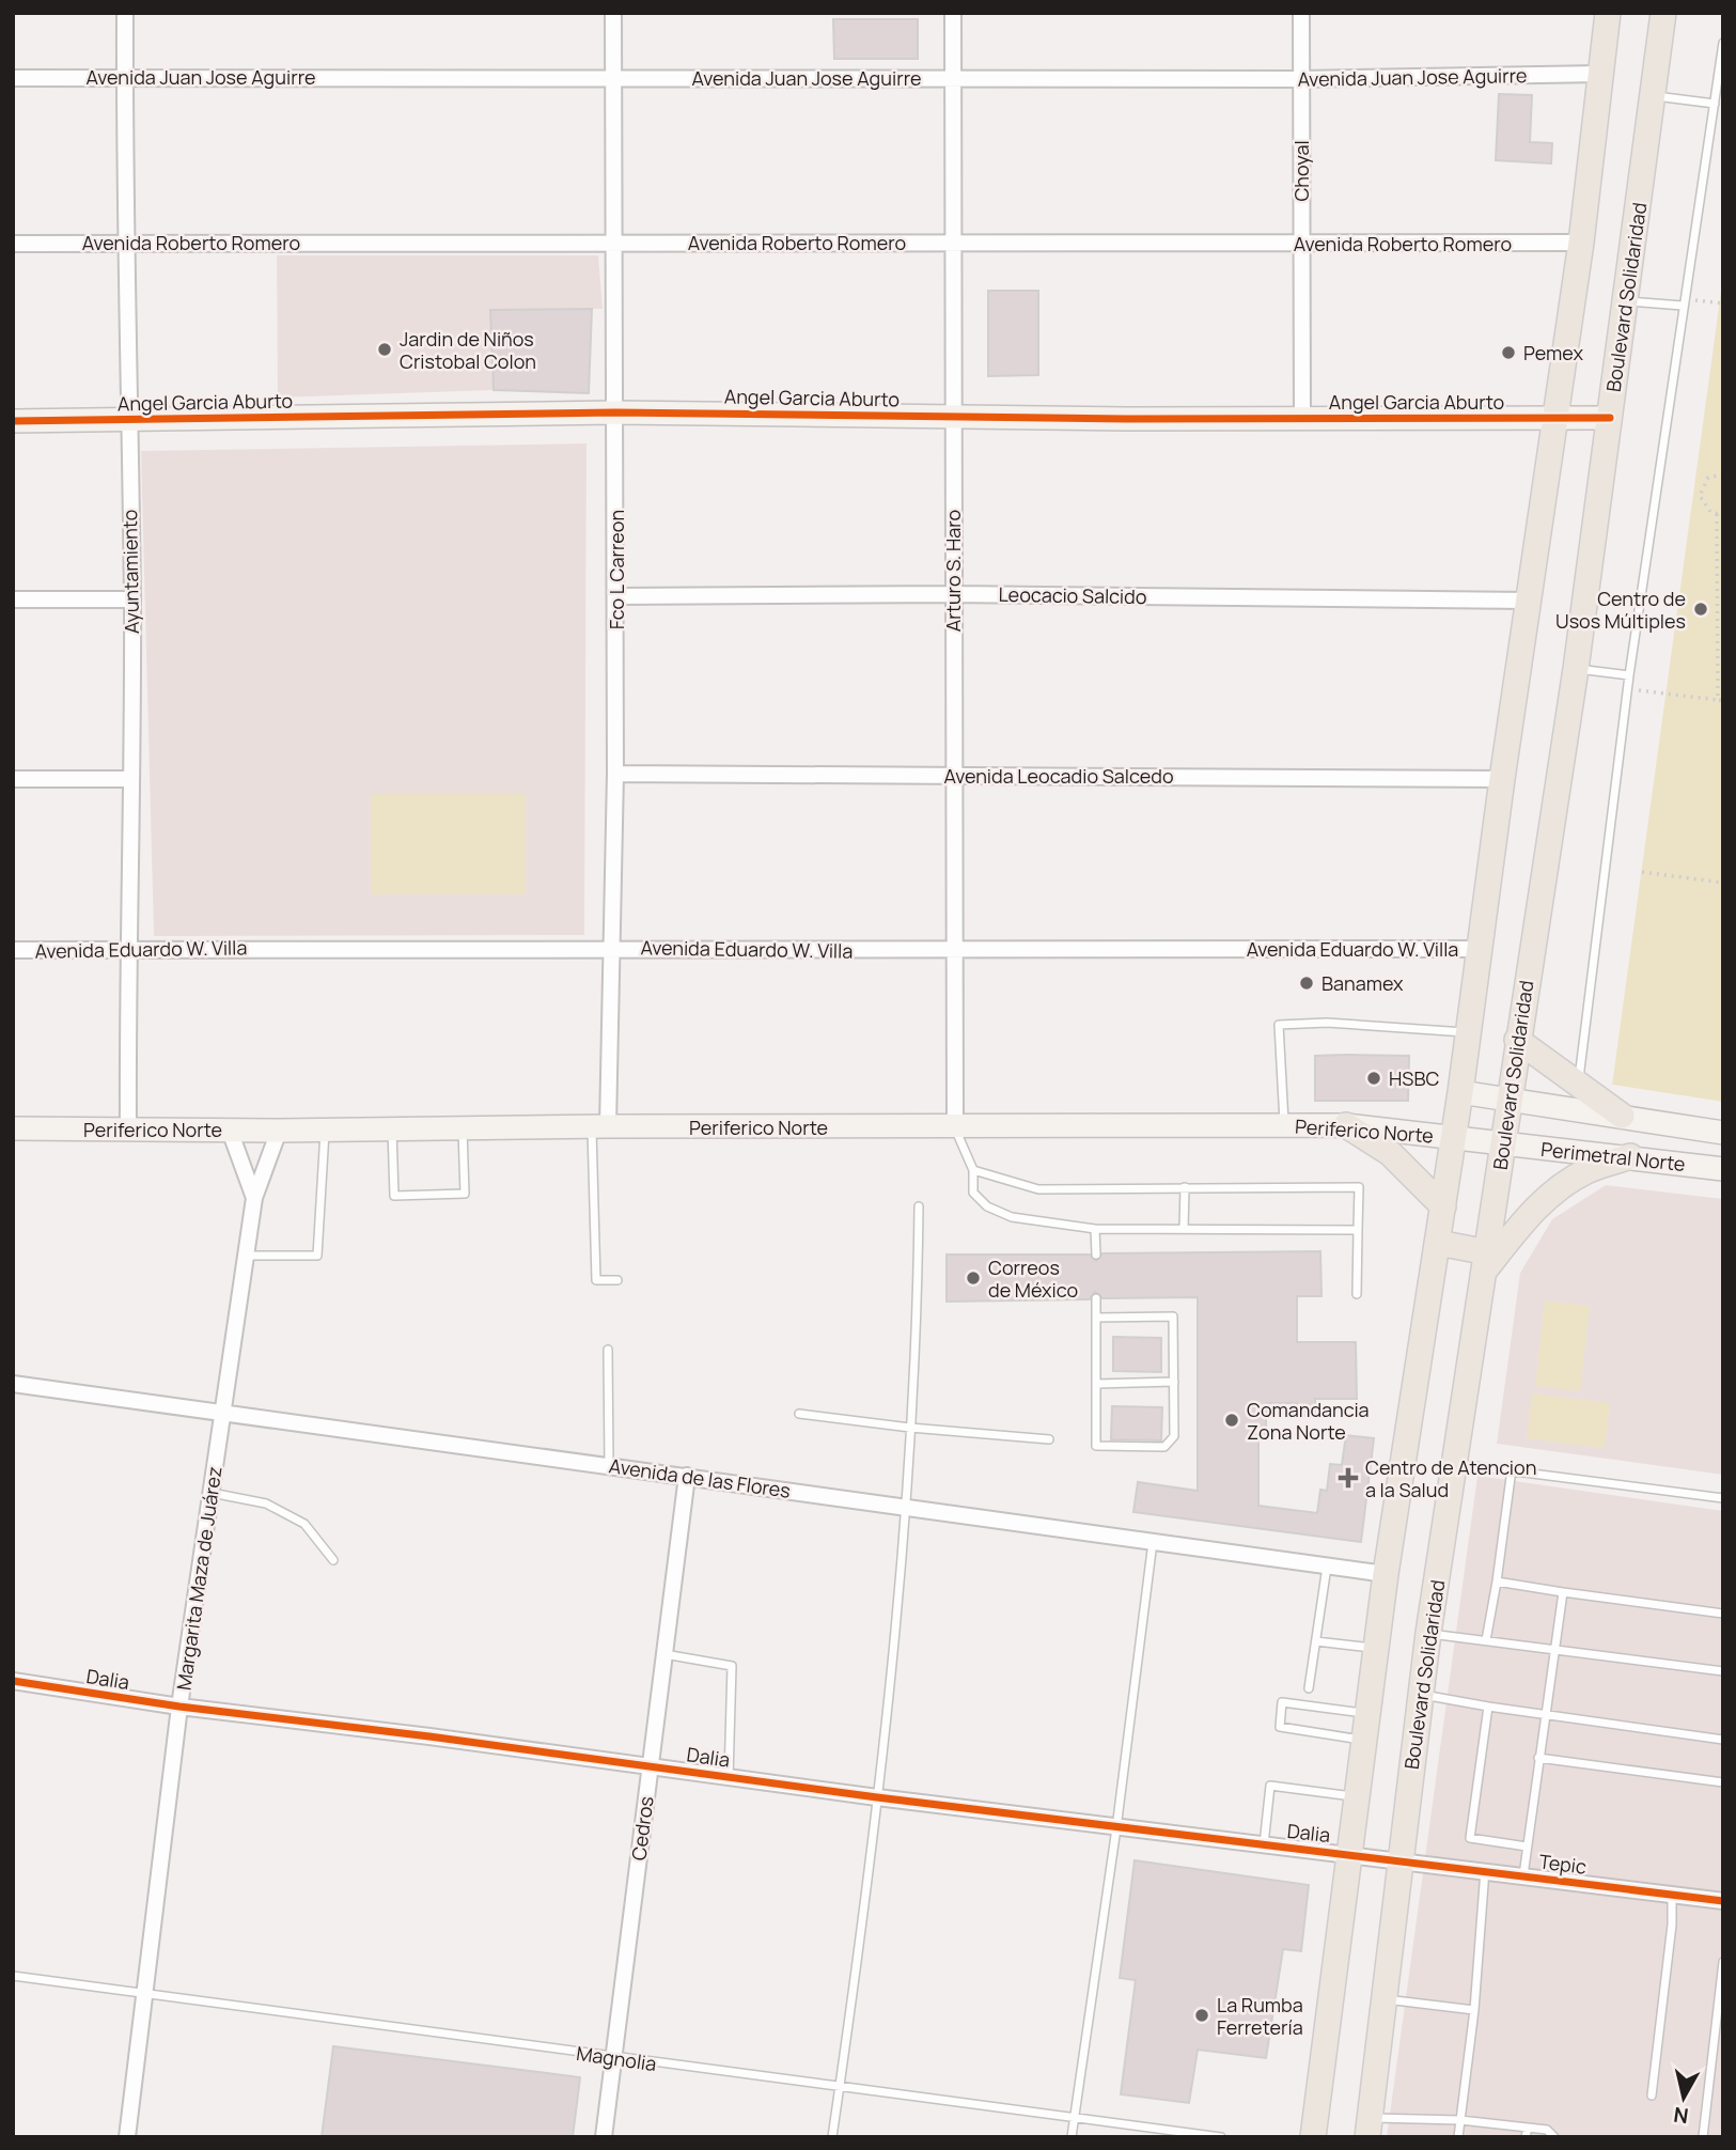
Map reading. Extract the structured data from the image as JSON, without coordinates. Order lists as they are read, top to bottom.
{
  "streets": {
    "main road": ["Boulevard Solidaridad"],
    "street": [
      "Avenida Juan Jose Aguirre",
      "Choyal",
      "Avenida Roberto Romero",
      "Angel Garcia Aburto",
      "Fco L Carreon",
      "Arturo S. Haro",
      "Ayuntamiento",
      "Leocacio Salcido",
      "Avenida Leocadio Salcedo",
      "Avenida Eduardo W. Villa",
      "Periferico Norte",
      "Perimetral Norte",
      "Avenida de las Flores",
      "Margarita Maza de Juárez",
      "Dalia",
      "Cedros",
      "Tepic"
    ],
    "lane": ["Magnolia"]
  },
  "crossings": [
    ["Avenida Juan Jose Aguirre", "Choyal"],
    ["Avenida Juan Jose Aguirre", "Fco L Carreon"],
    ["Avenida Juan Jose Aguirre", "Arturo S. Haro"],
    ["Avenida Juan Jose Aguirre", "Ayuntamiento"],
    ["Choyal", "Avenida Roberto Romero"],
    ["Choyal", "Angel Garcia Aburto"],
    ["Avenida Roberto Romero", "Fco L Carreon"],
    ["Avenida Roberto Romero", "Arturo S. Haro"],
    ["Avenida Roberto Romero", "Ayuntamiento"],
    ["Boulevard Solidaridad", "Angel Garcia Aburto"],
    ["Boulevard Solidaridad", "Periferico Norte"],
    ["Boulevard Solidaridad", "Perimetral Norte"],
    ["Boulevard Solidaridad", "Dalia"],
    ["Boulevard Solidaridad", "Tepic"],
    ["Angel Garcia Aburto", "Fco L Carreon"],
    ["Angel Garcia Aburto", "Arturo S. Haro"],
    ["Angel Garcia Aburto", "Ayuntamiento"],
    ["Fco L Carreon", "Leocacio Salcido"],
    ["Fco L Carreon", "Avenida Leocadio Salcedo"],
    ["Fco L Carreon", "Avenida Eduardo W. Villa"],
    ["Fco L Carreon", "Periferico Norte"],
    ["Arturo S. Haro", "Leocacio Salcido"],
    ["Arturo S. Haro", "Avenida Leocadio Salcedo"],
    ["Arturo S. Haro", "Avenida Eduardo W. Villa"],
    ["Arturo S. Haro", "Periferico Norte"],
    ["Ayuntamiento", "Avenida Eduardo W. Villa"],
    ["Ayuntamiento", "Periferico Norte"],
    ["Periferico Norte", "Perimetral Norte"],
    ["Periferico Norte", "Margarita Maza de Juárez"],
    ["Avenida de las Flores", "Margarita Maza de Juárez"],
    ["Avenida de las Flores", "Cedros"],
    ["Margarita Maza de Juárez", "Dalia"],
    ["Margarita Maza de Juárez", "Magnolia"],
    ["Dalia", "Cedros"],
    ["Dalia", "Tepic"],
    ["Cedros", "Magnolia"]
  ],
  "places": {
    "other": [
      "Jardin de Niños Cristobal Colon",
      "Pemex",
      "Centro de Usos Múltiples",
      "Banamex",
      "HSBC",
      "Correos de México",
      "Comandancia Zona Norte",
      "La Rumba Ferretería"
    ],
    "health": ["Centro de Atencion a la Salud"]
  },
  "north": "bottom"
}
